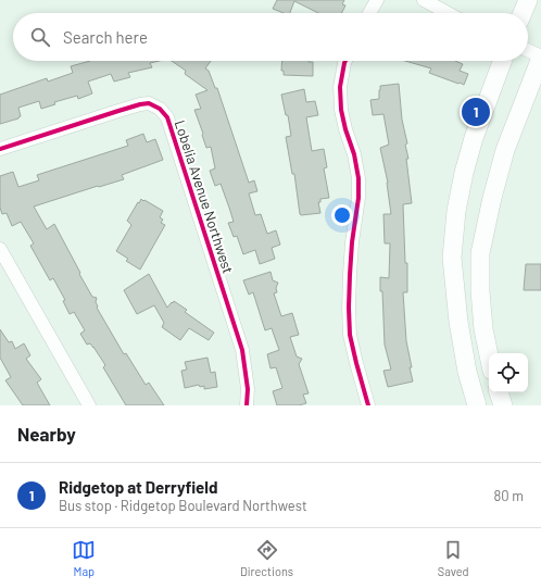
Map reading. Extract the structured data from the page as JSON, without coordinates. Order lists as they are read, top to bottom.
{
  "streets": {
    "street": ["Lobelia Avenue Northwest"]
  },
  "page": {
    "search": "Search here",
    "pins": "1",
    "heading": "Nearby",
    "list": [
      {
        "mark": "1",
        "name": "Ridgetop at Derryfield",
        "note": "Bus stop · Ridgetop Boulevard Northwest",
        "value": "80 m"
      }
    ],
    "nav": ["Map", "Directions", "Saved"]
  }
}
